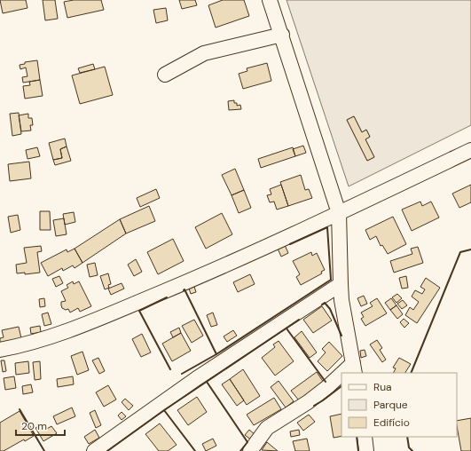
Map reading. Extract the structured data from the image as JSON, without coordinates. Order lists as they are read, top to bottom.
{
  "legend": ["Rua", "Parque", "Edifício"],
  "scale_bar": "20 m"
}
